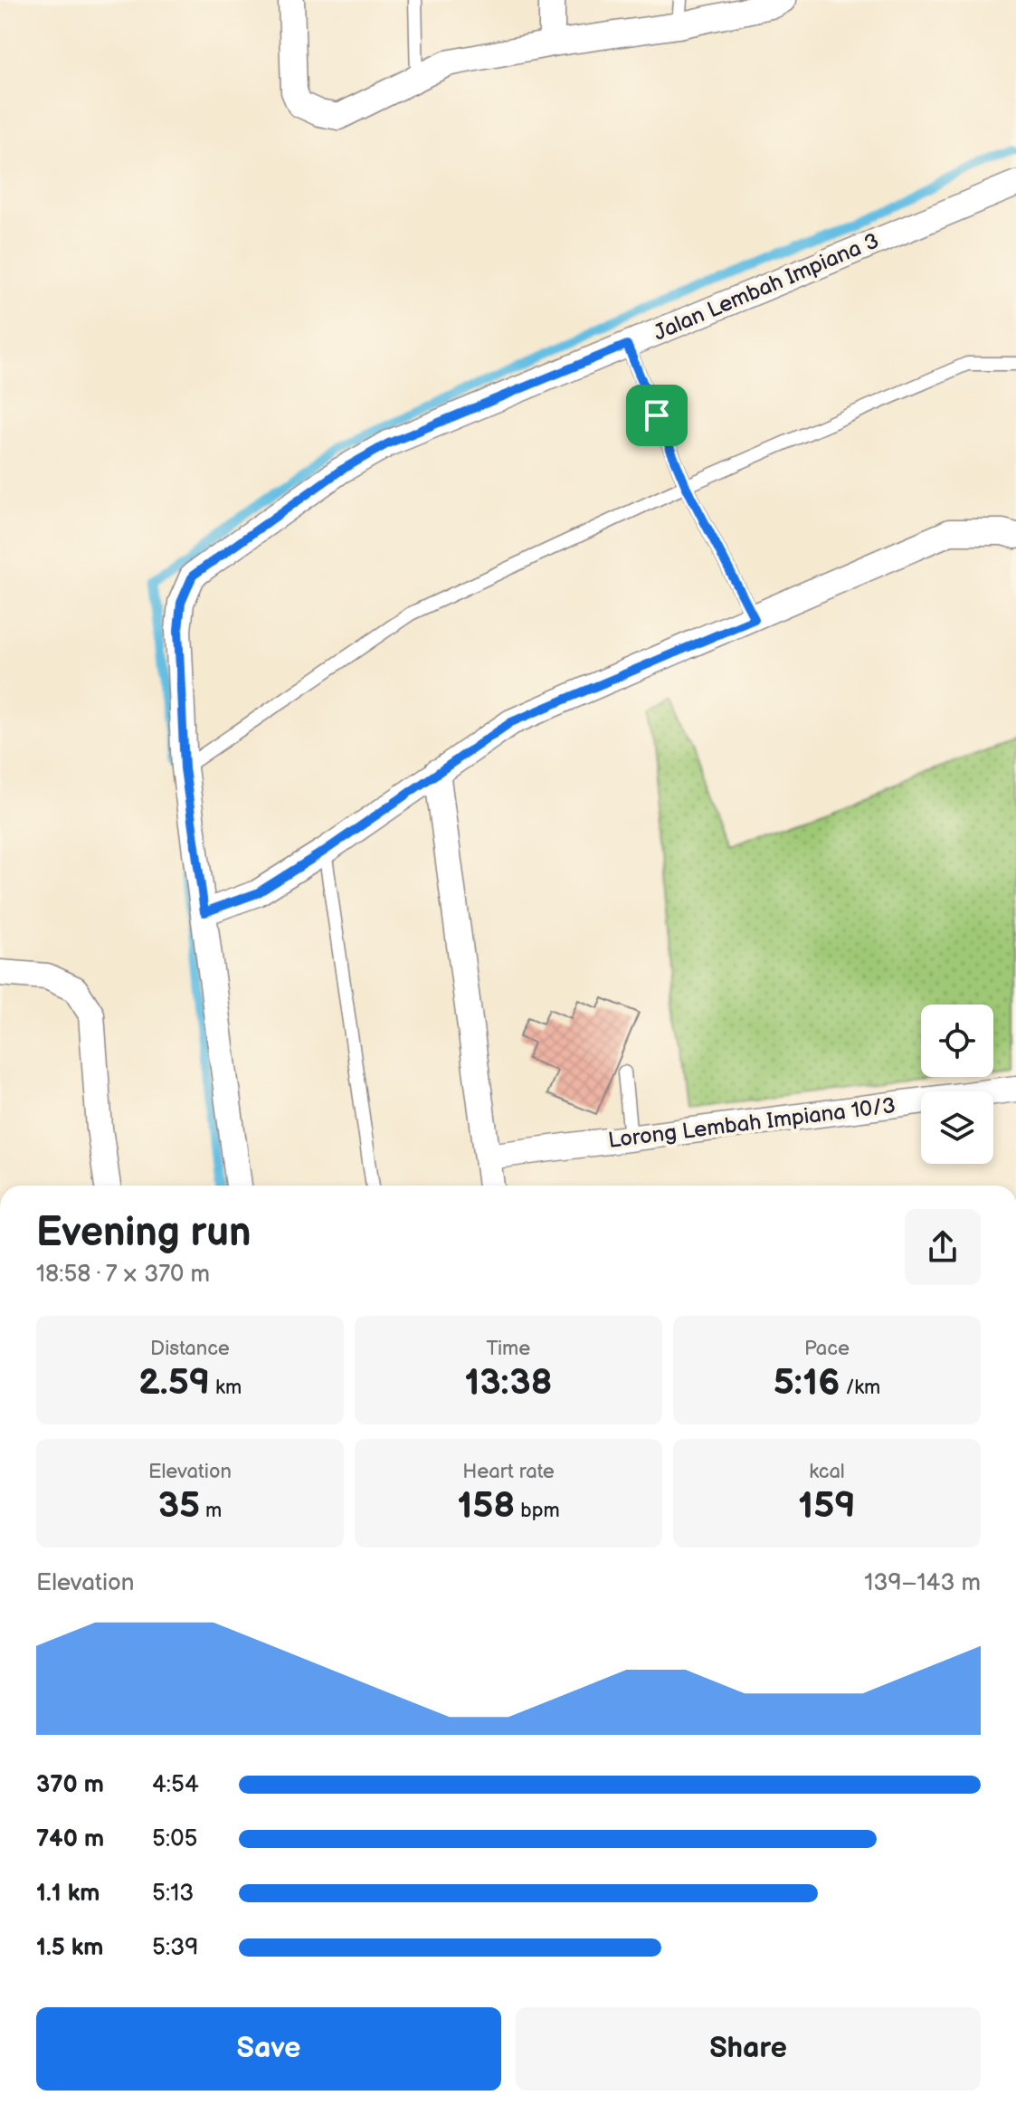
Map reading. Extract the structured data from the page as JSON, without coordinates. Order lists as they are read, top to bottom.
{
  "streets": {
    "street": ["Jalan Lembah Impiana 3", "Lorong Lembah Impiana 10/3"]
  },
  "page": {
    "heading": ["Evening run", "18:58 · 7 × 370 m"],
    "stats": [
      ["Distance", "2.59 km"],
      ["Time", "13:38"],
      ["Pace", "5:16 /km"],
      ["Elevation", "35 m"],
      ["Heart rate", "158 bpm"],
      ["kcal", "159"]
    ],
    "chart": ["Elevation", "139–143 m"],
    "list": [
      {
        "name": "370 m",
        "note": "4:54"
      },
      {
        "name": "740 m",
        "note": "5:05"
      },
      {
        "name": "1.1 km",
        "note": "5:13"
      },
      {
        "name": "1.5 km",
        "note": "5:39"
      }
    ],
    "buttons": ["Save", "Share"]
  }
}
